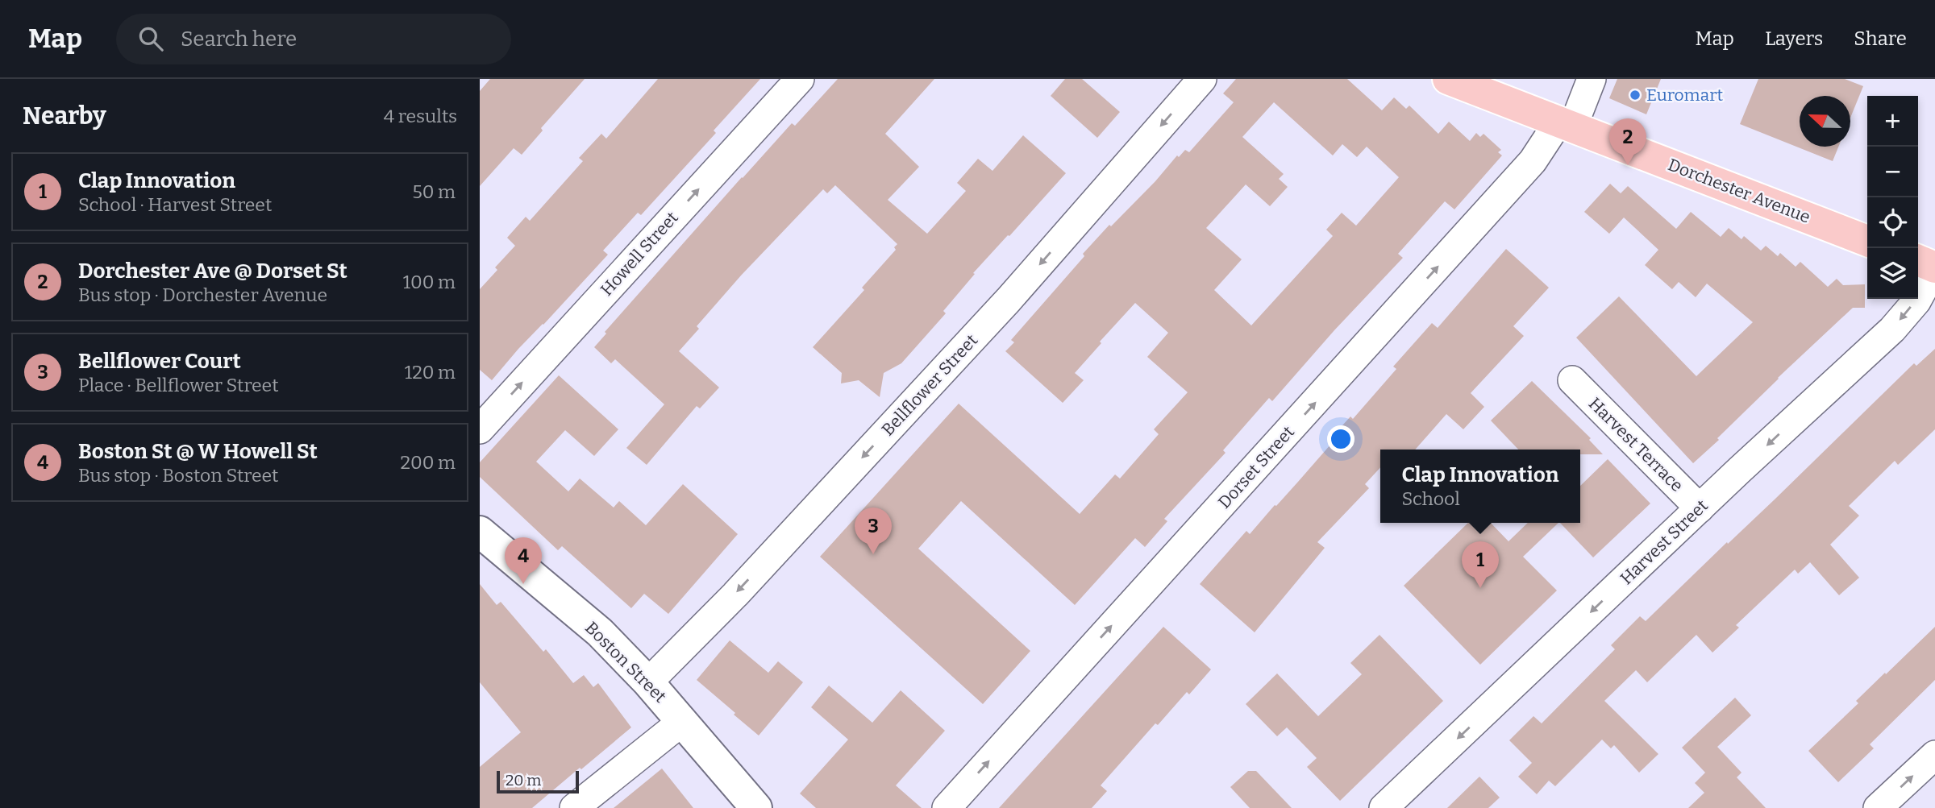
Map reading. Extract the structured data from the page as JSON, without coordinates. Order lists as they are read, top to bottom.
{
  "streets": {
    "main road": ["Dorchester Avenue", "Boston Street"],
    "street": [
      "Howell Street",
      "Bellflower Street",
      "Harvest Terrace",
      "Dorset Street",
      "Harvest Street"
    ]
  },
  "crossings": [
    ["Dorchester Avenue", "Dorset Street"],
    ["Bellflower Street", "Boston Street"],
    ["Harvest Terrace", "Harvest Street"]
  ],
  "one_way": [
    "Howell Street",
    "Bellflower Street",
    "Dorset Street",
    "Harvest Street"
  ],
  "places": ["Euromart"],
  "scale_bar": "20 m",
  "north": "left",
  "page": {
    "header": "Map",
    "search": "Search here",
    "nav": ["Map", "Layers", "Share"],
    "heading": ["Nearby", "4 results"],
    "map_buttons": ["+", "−"],
    "pins": [
      "2",
      "3",
      "4",
      "1"
    ],
    "list": [
      {
        "mark": "1",
        "name": "Clap Innovation",
        "note": "School · Harvest Street",
        "value": "50 m"
      },
      {
        "mark": "2",
        "name": "Dorchester Ave @ Dorset St",
        "note": "Bus stop · Dorchester Avenue",
        "value": "100 m"
      },
      {
        "mark": "3",
        "name": "Bellflower Court",
        "note": "Place · Bellflower Street",
        "value": "120 m"
      },
      {
        "mark": "4",
        "name": "Boston St @ W Howell St",
        "note": "Bus stop · Boston Street",
        "value": "200 m"
      }
    ],
    "popup": ["Clap Innovation", "School"],
    "scale": "20 m"
  }
}
